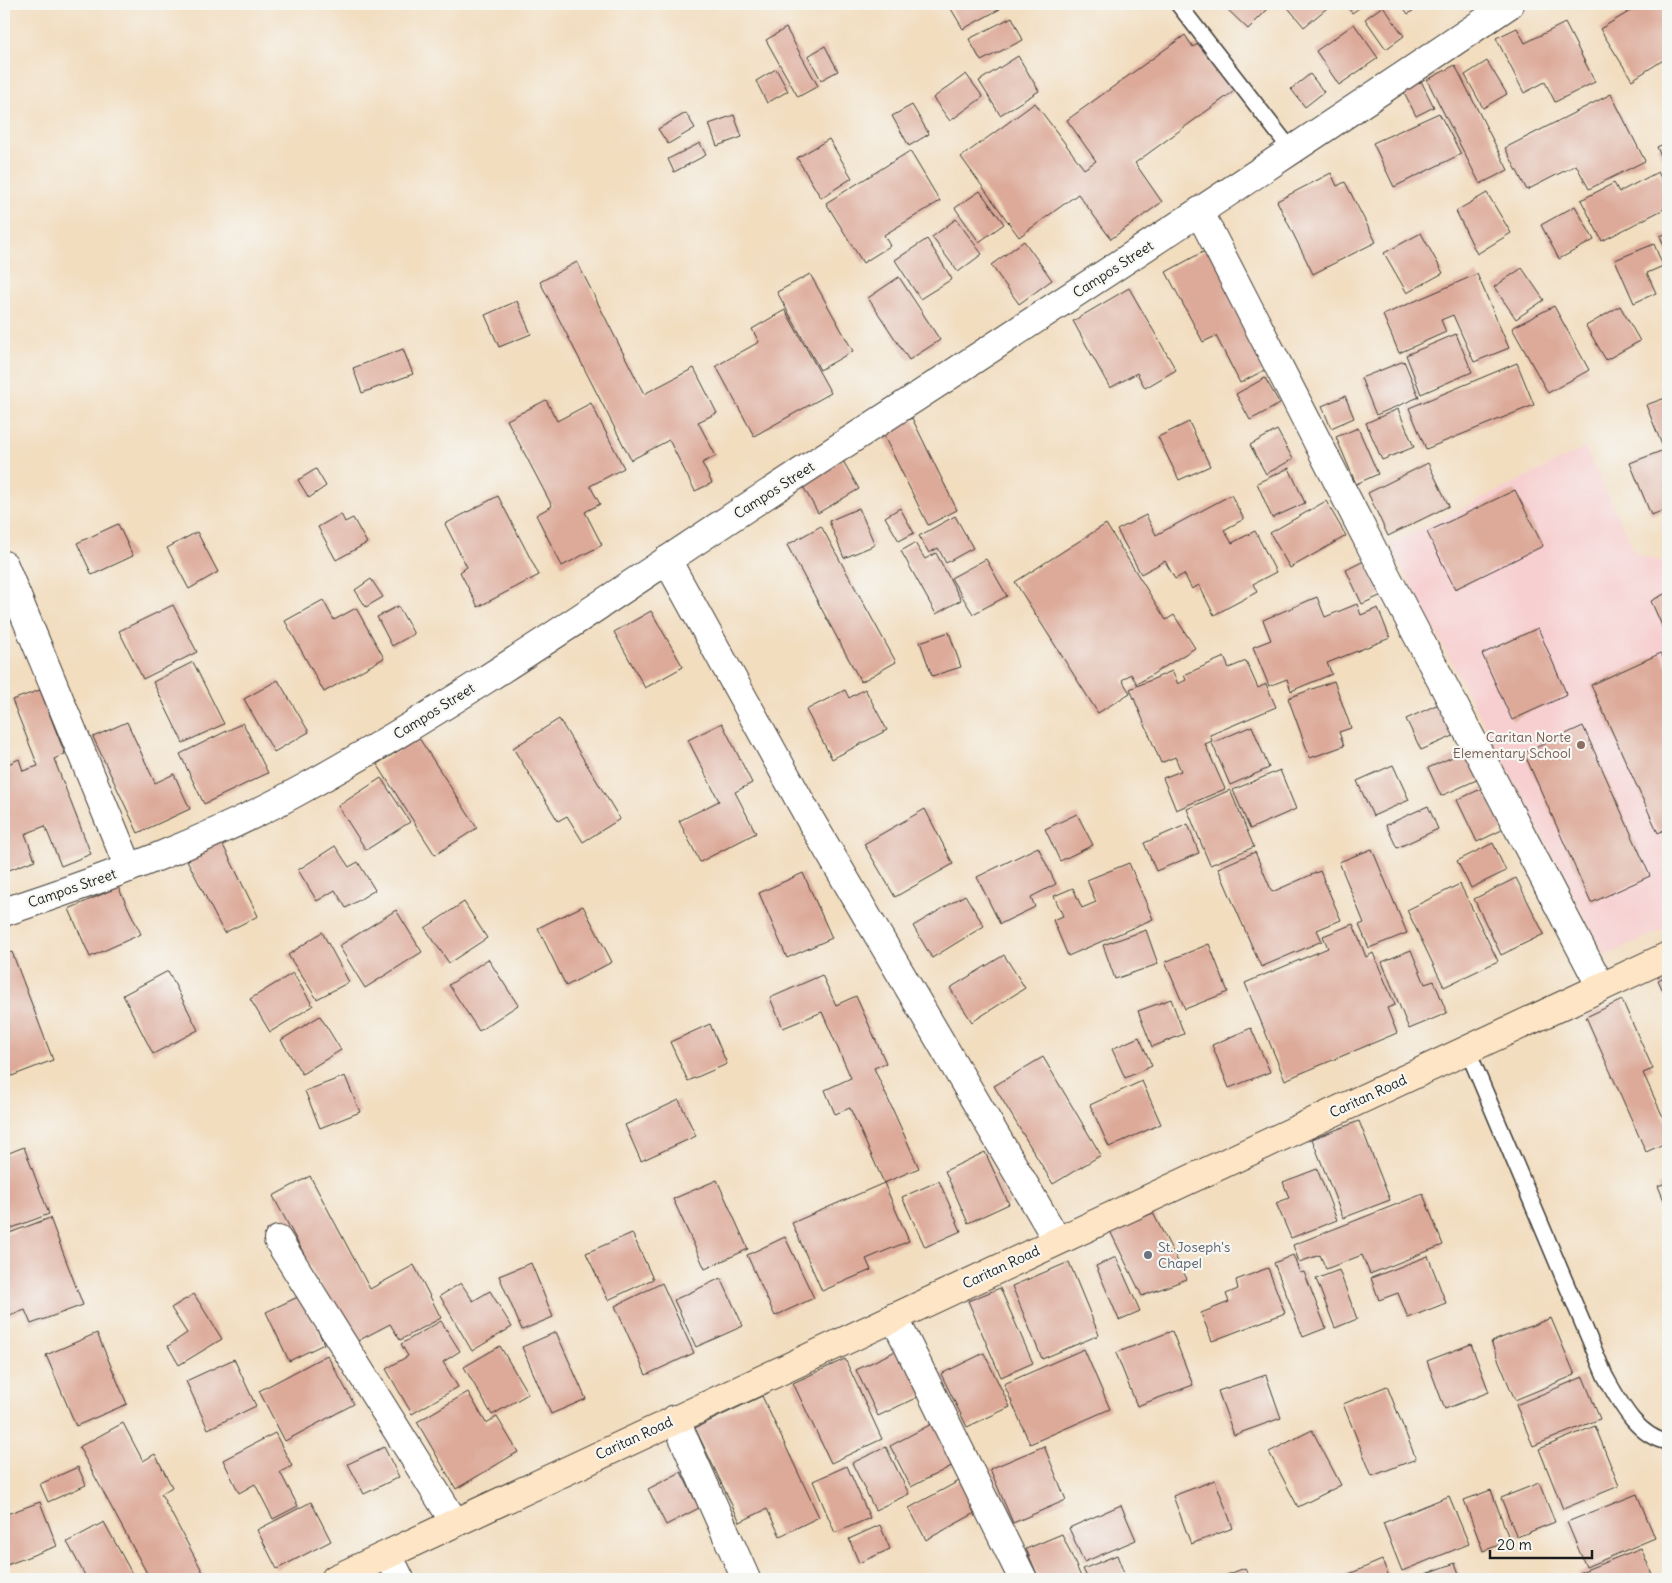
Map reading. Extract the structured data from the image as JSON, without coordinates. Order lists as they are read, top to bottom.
{
  "streets": {
    "main road": ["Caritan Road"],
    "street": ["Campos Street"]
  },
  "places": ["Caritan Norte Elementary School", "St. Joseph's Chapel"],
  "scale_bar": "20 m"
}
